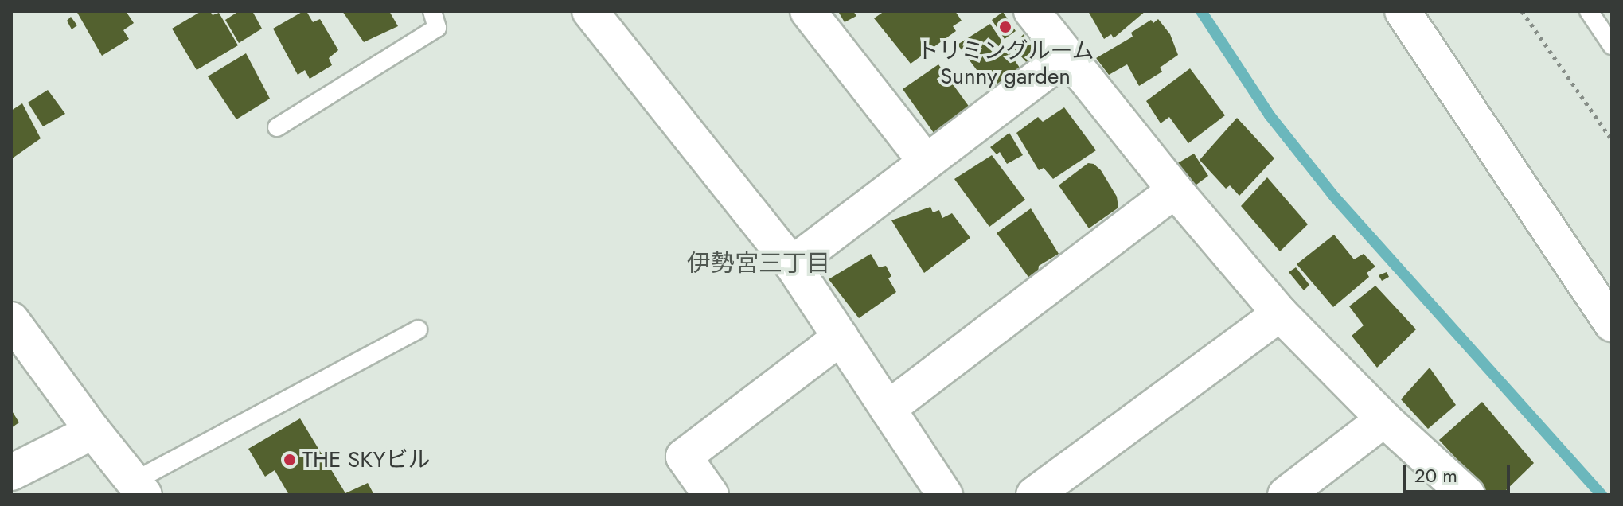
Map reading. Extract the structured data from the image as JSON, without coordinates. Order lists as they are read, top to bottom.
{
  "districts": ["伊勢宮三丁目"],
  "places": ["トリミングルーム Sunny garden", "THE SKYビル"],
  "scale_bar": "20 m"
}
